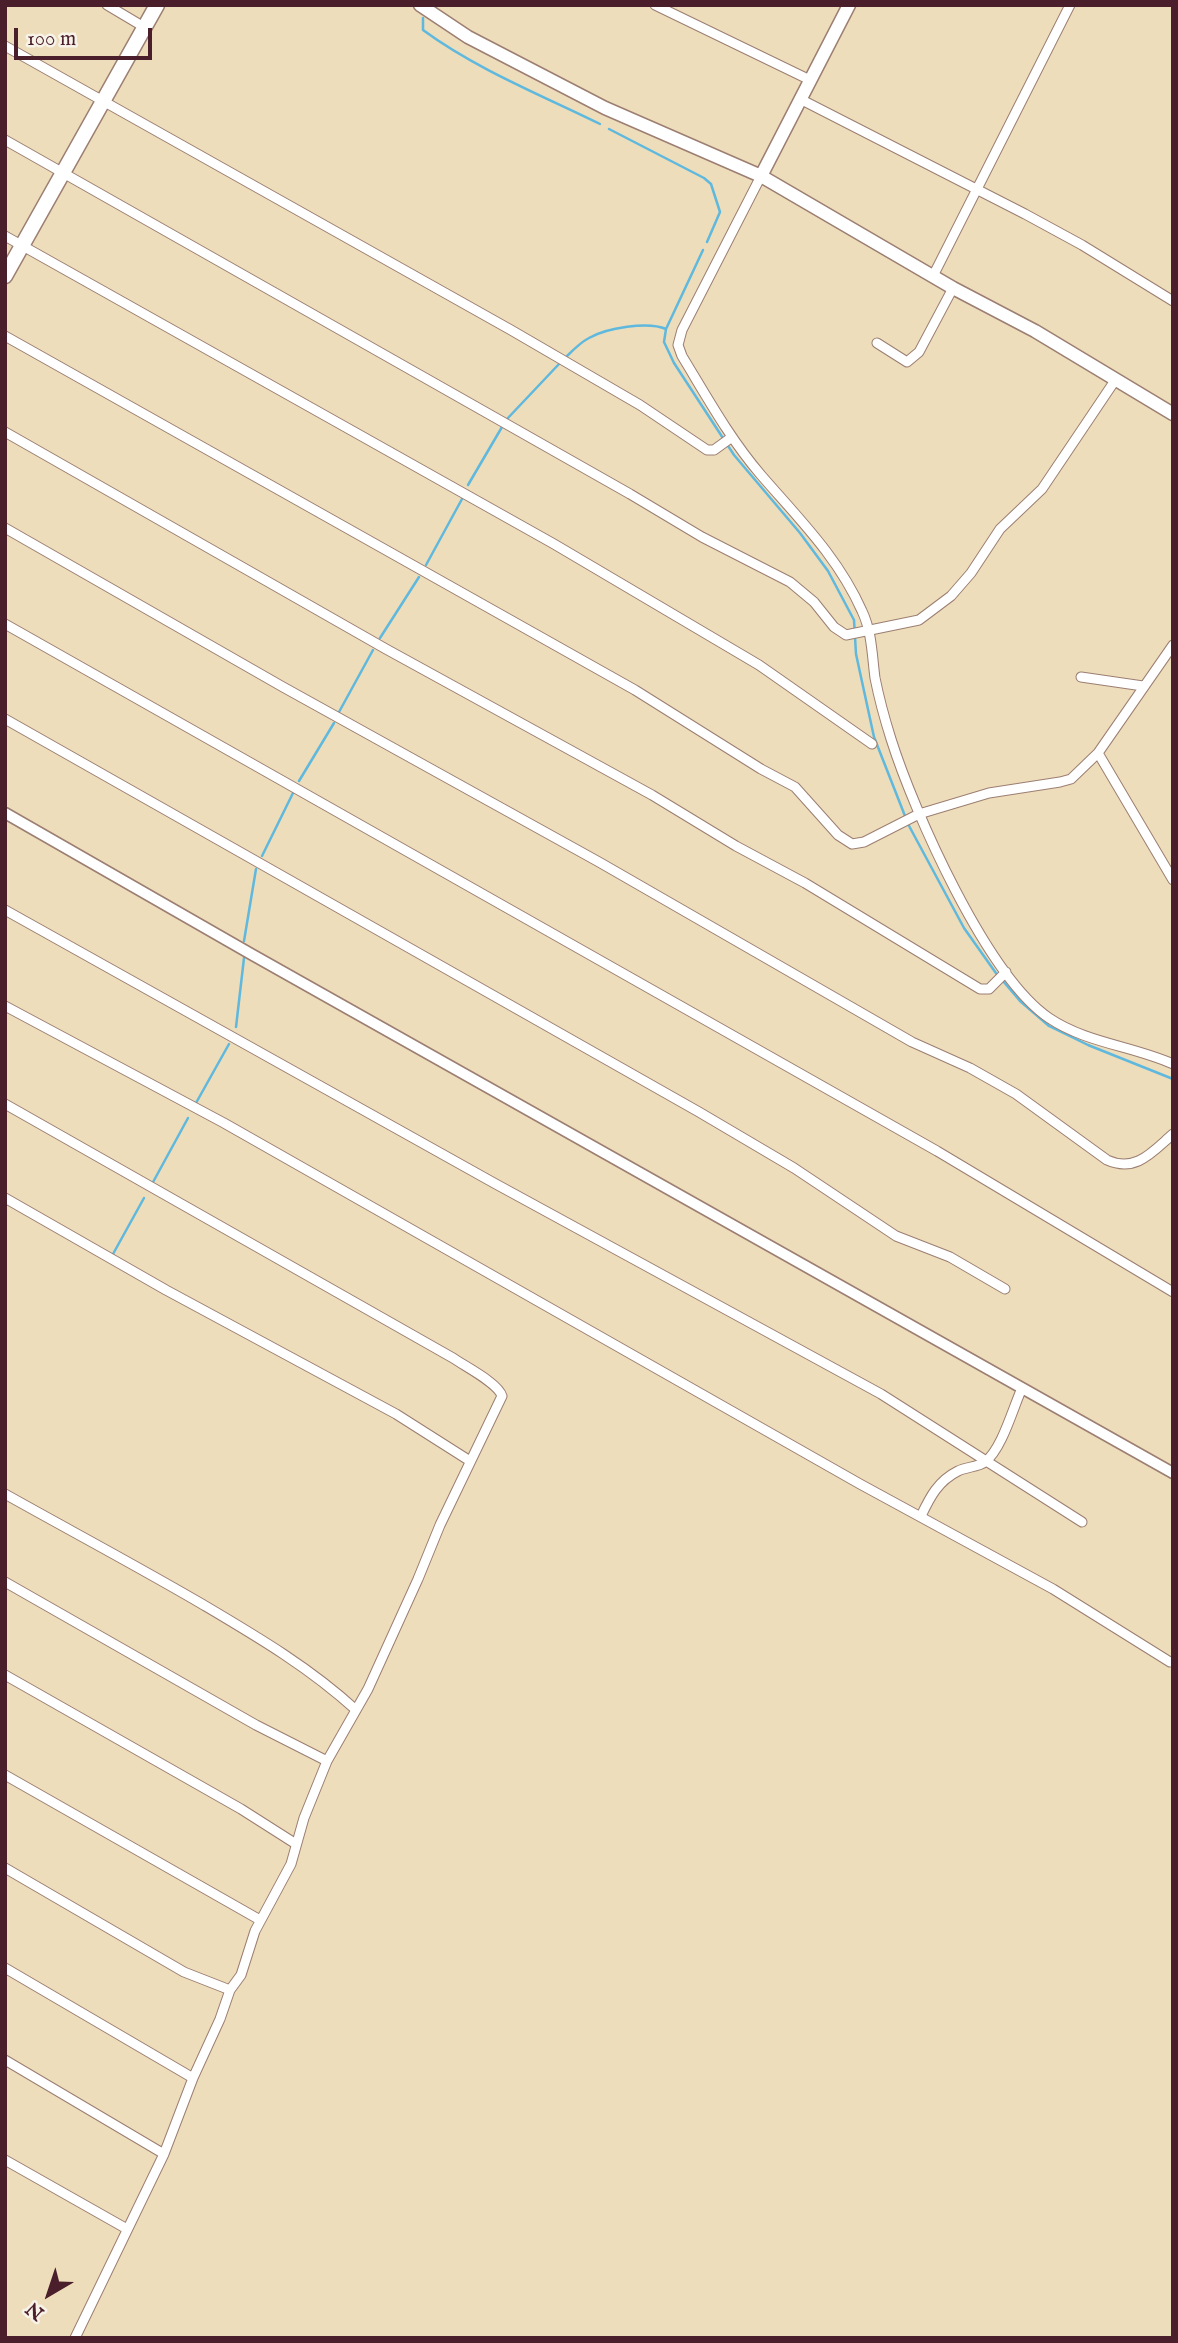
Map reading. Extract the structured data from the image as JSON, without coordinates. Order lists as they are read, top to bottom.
{
  "scale_bar": "100 m",
  "north": "bottom left"
}
